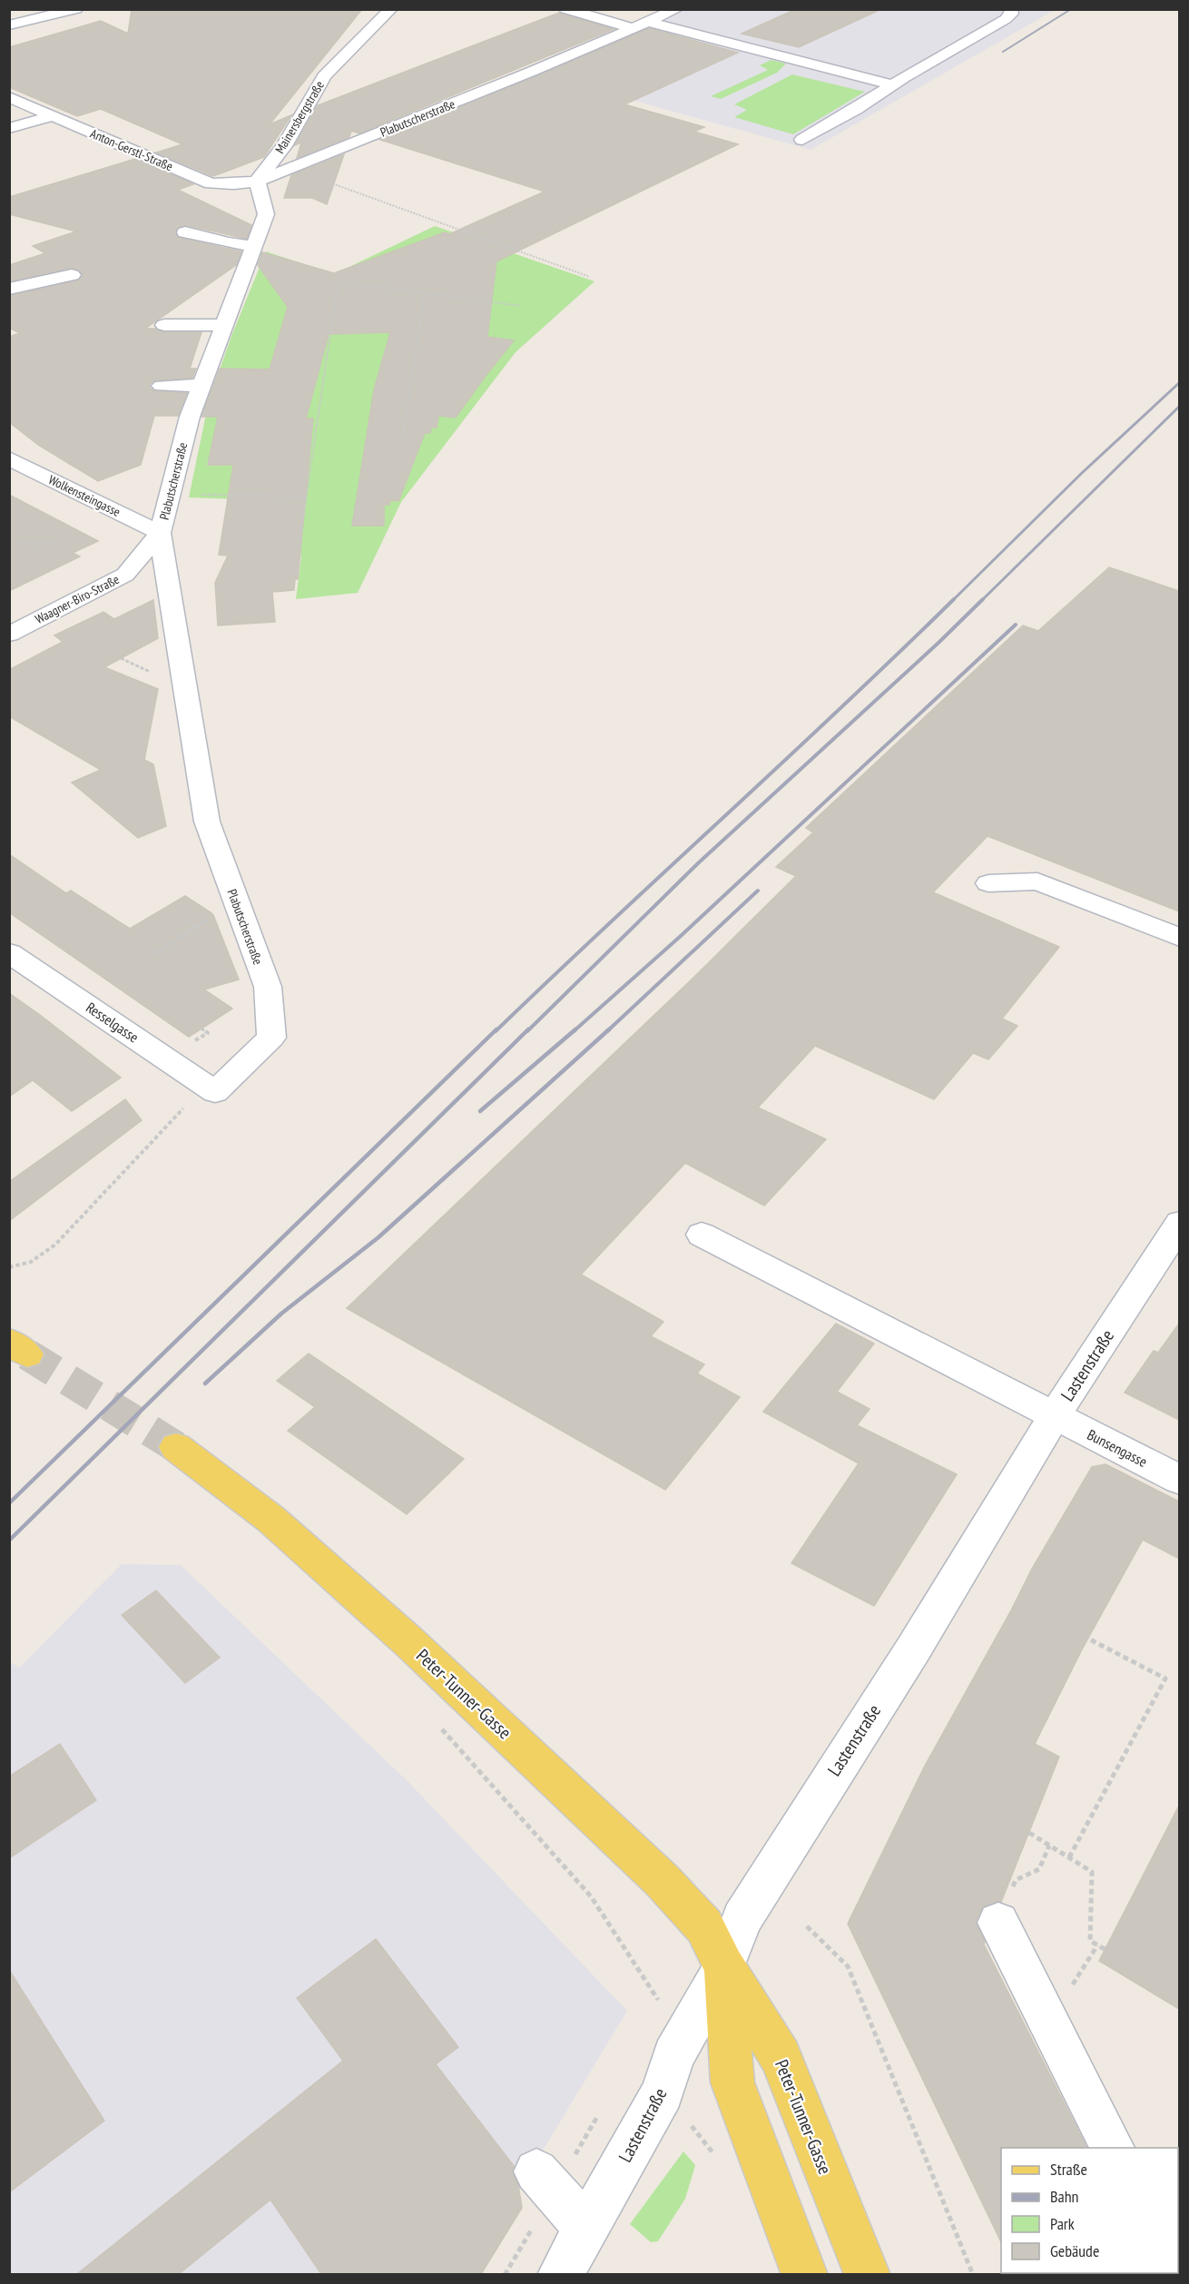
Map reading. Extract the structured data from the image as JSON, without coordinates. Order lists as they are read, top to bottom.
{
  "streets": {
    "main road": ["Peter-Tunner-Gasse"],
    "street": [
      "Mainersbergstraße",
      "Plabutscherstraße",
      "Anton-Gerstl-Straße",
      "Wolkensteingasse",
      "Waagner-Biro-Straße",
      "Resselgasse",
      "Lastenstraße",
      "Bunsengasse"
    ]
  },
  "crossings": [
    ["Mainersbergstraße", "Plabutscherstraße"],
    ["Mainersbergstraße", "Anton-Gerstl-Straße"],
    ["Plabutscherstraße", "Anton-Gerstl-Straße"],
    ["Plabutscherstraße", "Wolkensteingasse"],
    ["Plabutscherstraße", "Waagner-Biro-Straße"],
    ["Plabutscherstraße", "Resselgasse"],
    ["Wolkensteingasse", "Waagner-Biro-Straße"],
    ["Lastenstraße", "Bunsengasse"],
    ["Lastenstraße", "Peter-Tunner-Gasse"]
  ],
  "legend": [
    "Straße",
    "Bahn",
    "Park",
    "Gebäude"
  ]
}
